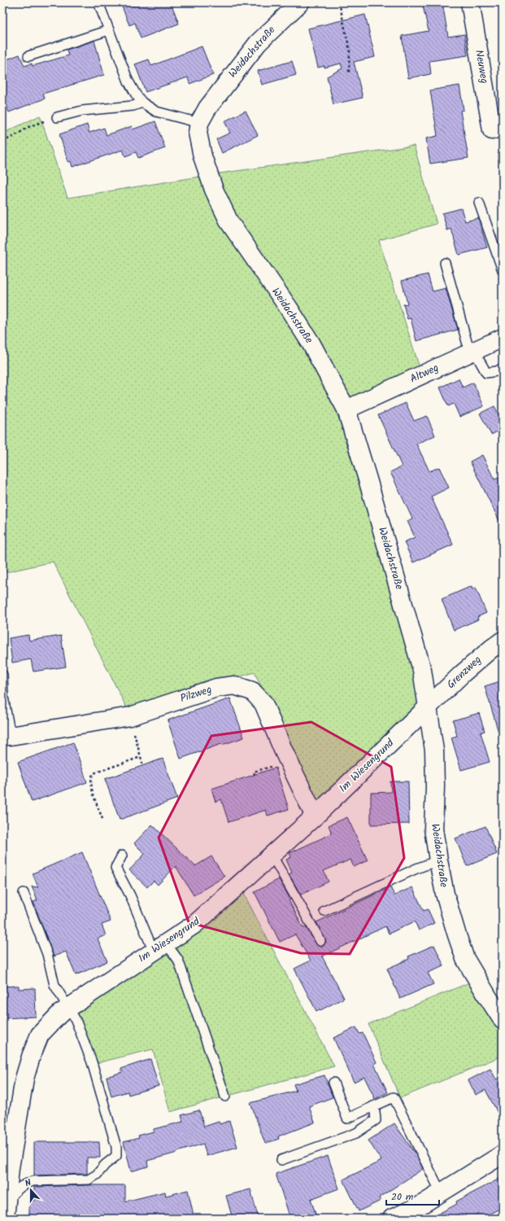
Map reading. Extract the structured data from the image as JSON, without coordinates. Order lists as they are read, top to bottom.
{
  "streets": {
    "street": [
      "Weidachstraße",
      "Neuweg",
      "Altweg",
      "Grenzweg",
      "Pilzweg",
      "Im Wiesengrund"
    ]
  },
  "crossings": [
    ["Weidachstraße", "Altweg"],
    ["Weidachstraße", "Grenzweg"],
    ["Weidachstraße", "Im Wiesengrund"],
    ["Grenzweg", "Im Wiesengrund"],
    ["Pilzweg", "Im Wiesengrund"]
  ],
  "scale_bar": "20 m",
  "north": "top"
}
